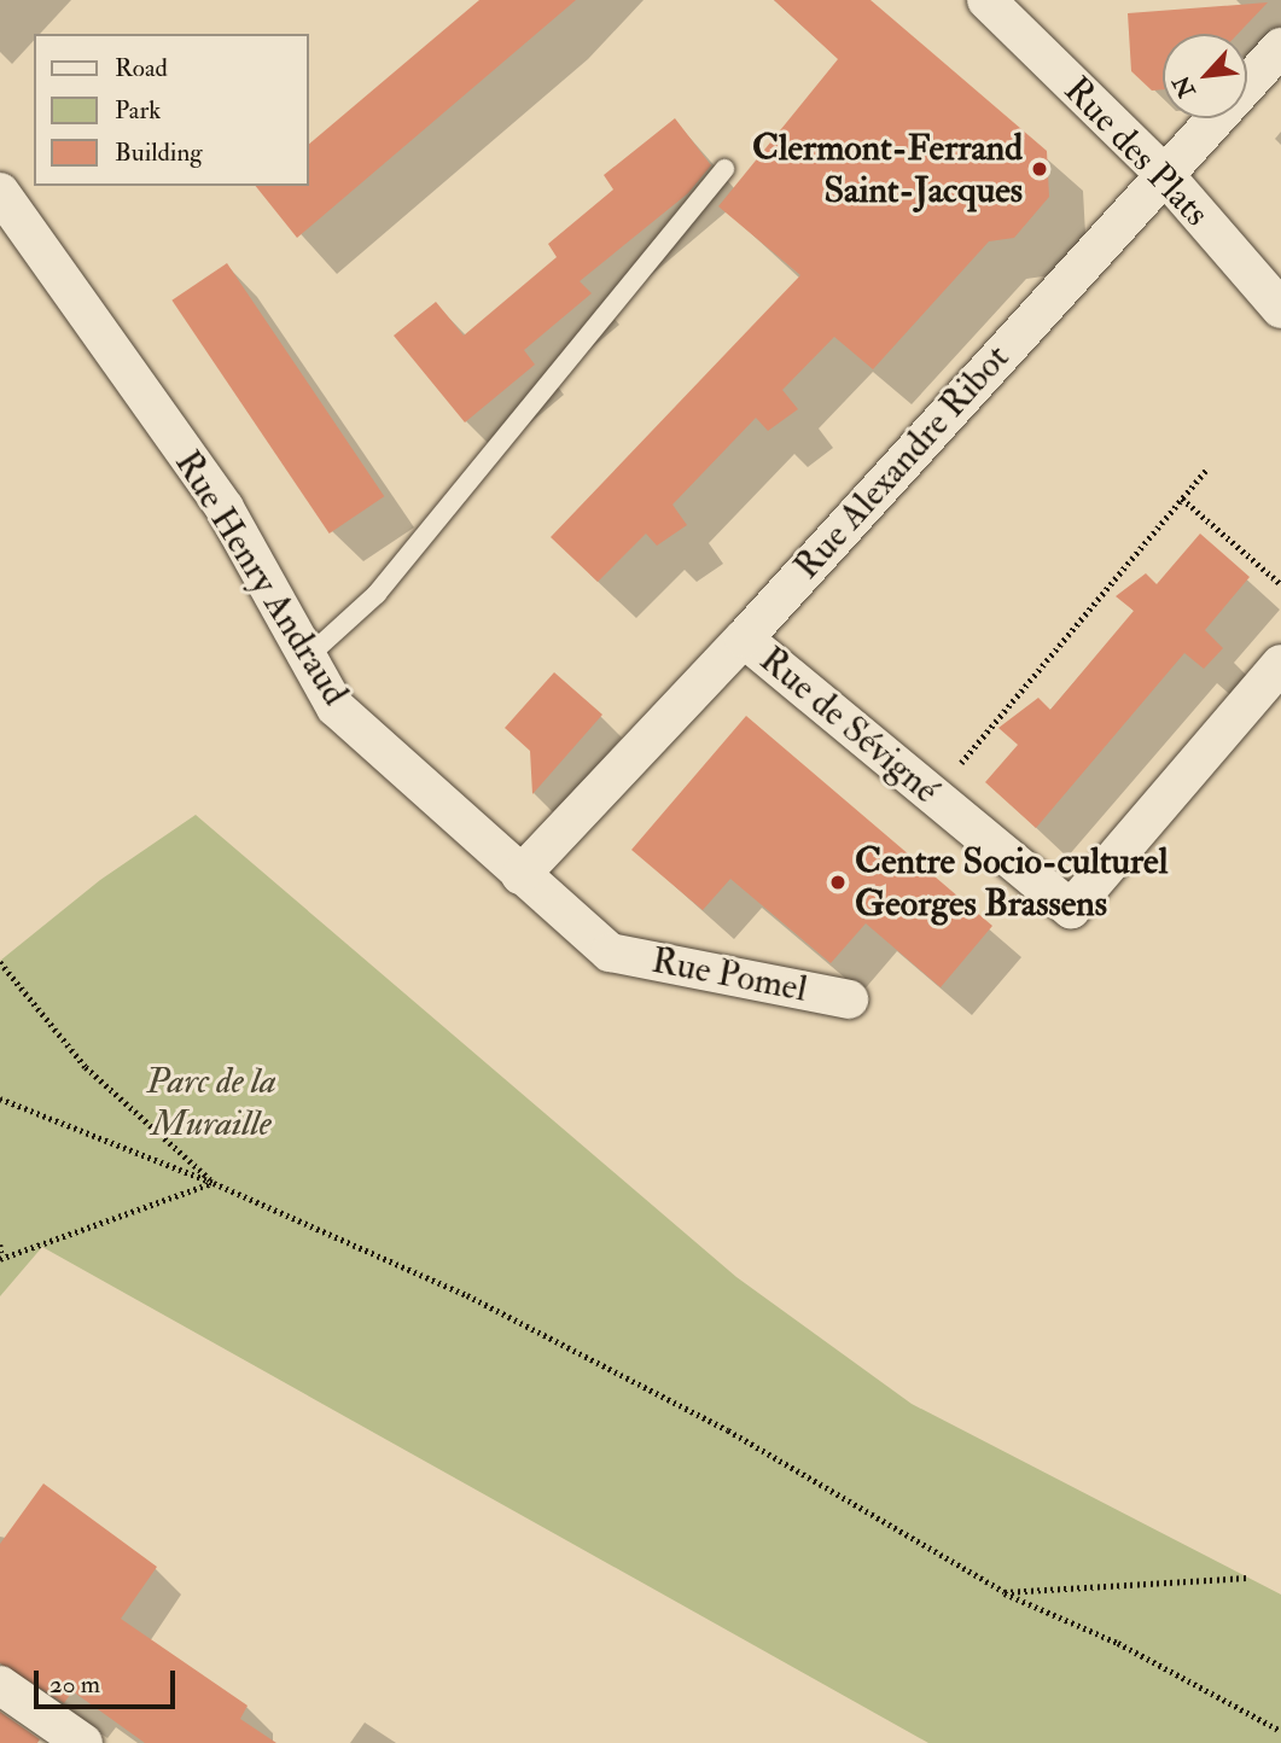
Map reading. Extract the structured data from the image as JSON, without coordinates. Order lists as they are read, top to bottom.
{
  "streets": {
    "street": [
      "Rue des Plats",
      "Rue Alexandre Ribot",
      "Rue Henry Andraud",
      "Rue de Sévigné",
      "Rue Pomel"
    ]
  },
  "crossings": [
    ["Rue des Plats", "Rue Alexandre Ribot"],
    ["Rue Alexandre Ribot", "Rue Henry Andraud"],
    ["Rue Alexandre Ribot", "Rue de Sévigné"],
    ["Rue Henry Andraud", "Rue Pomel"]
  ],
  "parks": ["Parc de la Muraille"],
  "places": ["Clermont-Ferrand Saint-Jacques", "Centre Socio-culturel Georges Brassens"],
  "legend": ["Road", "Park", "Building"],
  "scale_bar": "20 m",
  "north": "bottom left"
}
